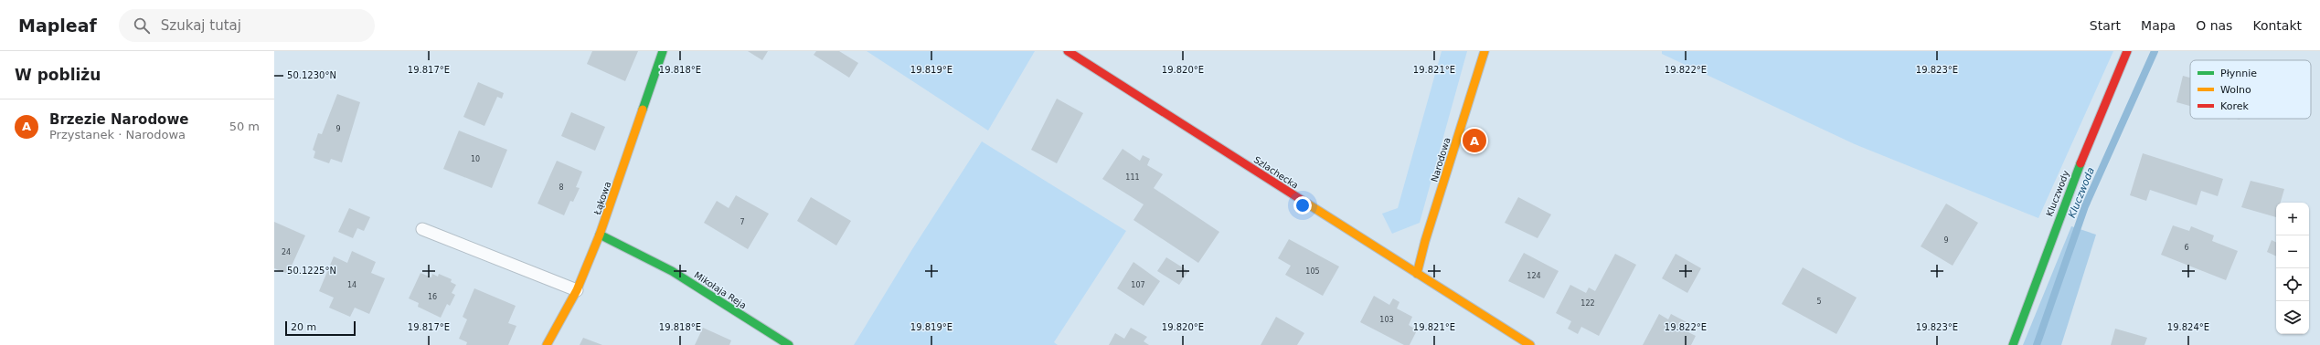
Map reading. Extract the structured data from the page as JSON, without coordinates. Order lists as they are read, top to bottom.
{
  "streets": {
    "street": [
      "Narodowa",
      "Szlachecka",
      "Kluczwody",
      "Łąkowa",
      "Mikołaja Reja"
    ]
  },
  "crossings": [
    ["Narodowa", "Szlachecka"],
    ["Łąkowa", "Mikołaja Reja"]
  ],
  "water": ["Kluczwoda"],
  "house_numbers": [
    "9",
    "10",
    "111",
    "8",
    "7",
    "9",
    "6",
    "24",
    "105",
    "124",
    "14",
    "107",
    "16",
    "5",
    "122",
    "103"
  ],
  "legend": ["Płynnie", "Wolno", "Korek"],
  "scale_bar": "20 m",
  "page": {
    "header": "Mapleaf",
    "search": "Szukaj tutaj",
    "nav": [
      "Start",
      "Mapa",
      "O nas",
      "Kontakt"
    ],
    "heading": "W pobliżu",
    "list": [
      {
        "mark": "A",
        "name": "Brzezie Narodowe",
        "note": "Przystanek · Narodowa",
        "value": "50 m"
      }
    ],
    "pins": "A",
    "map_buttons": ["+", "−"],
    "scale": "20 m"
  },
  "coordinates": [
    "19.817°E",
    "19.818°E",
    "19.819°E",
    "19.820°E",
    "19.821°E",
    "19.822°E",
    "19.823°E",
    "50.1230°N",
    "50.1225°N",
    "19.824°E"
  ]
}
